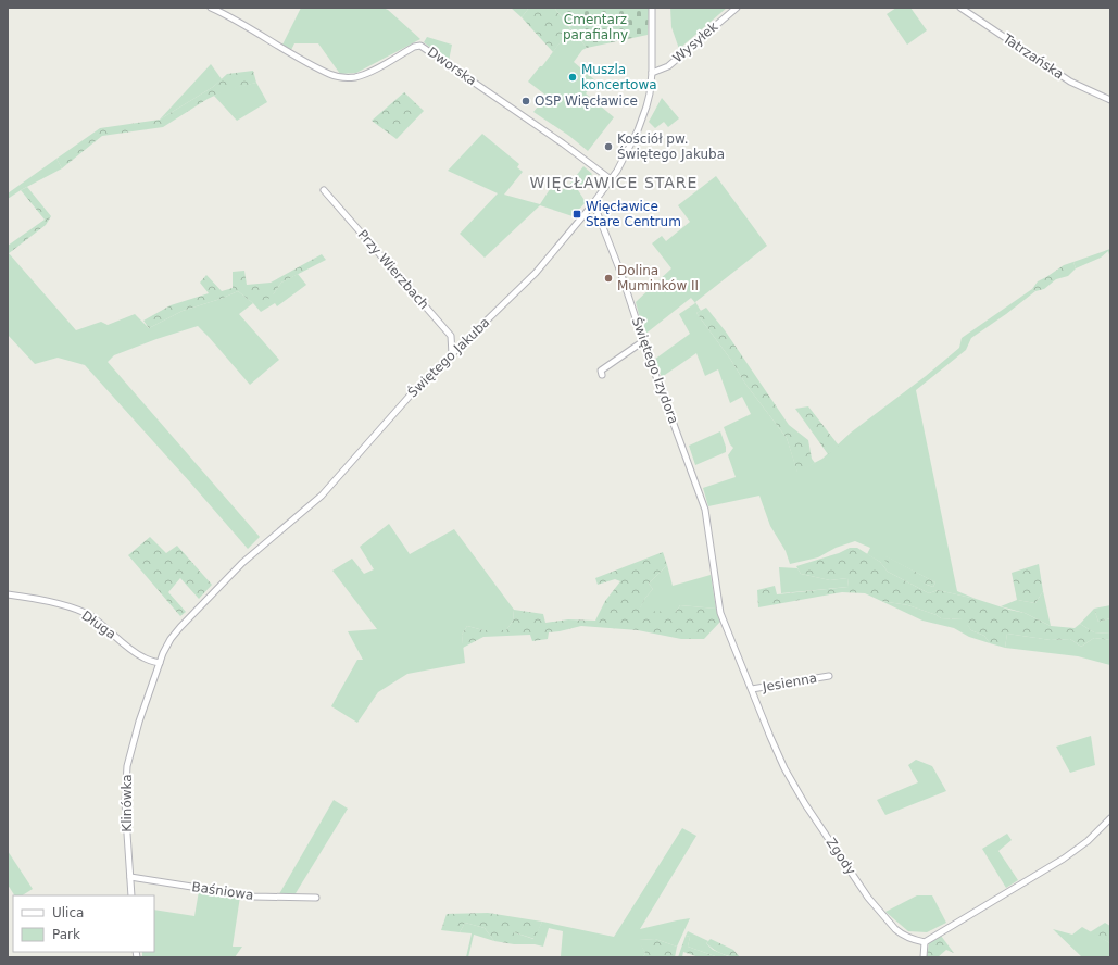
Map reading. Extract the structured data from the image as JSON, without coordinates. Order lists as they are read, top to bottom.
{
  "streets": {
    "street": [
      "Wysyłek",
      "Tatrzańska",
      "Dworska",
      "Przy Wierzbach",
      "Świętego Jakuba",
      "Świętego Izydora",
      "Długa",
      "Jesienna",
      "Klinówka",
      "Zgody",
      "Baśniowa"
    ]
  },
  "crossings": [
    ["Wysyłek", "Świętego Jakuba"],
    ["Dworska", "Świętego Jakuba"],
    ["Przy Wierzbach", "Świętego Jakuba"],
    ["Świętego Jakuba", "Świętego Izydora"],
    ["Świętego Jakuba", "Długa"],
    ["Świętego Jakuba", "Klinówka"],
    ["Świętego Izydora", "Zgody"],
    ["Długa", "Klinówka"],
    ["Jesienna", "Zgody"],
    ["Klinówka", "Baśniowa"]
  ],
  "districts": ["WIĘCŁAWICE STARE"],
  "parks": ["Cmentarz parafialny"],
  "places": {
    "other": [
      "Muszla koncertowa",
      "OSP Więcławice",
      "Kościół pw. Świętego Jakuba",
      "Dolina Muminków II"
    ],
    "transit": ["Więcławice Stare Centrum"]
  },
  "legend": ["Ulica", "Park"]
}
